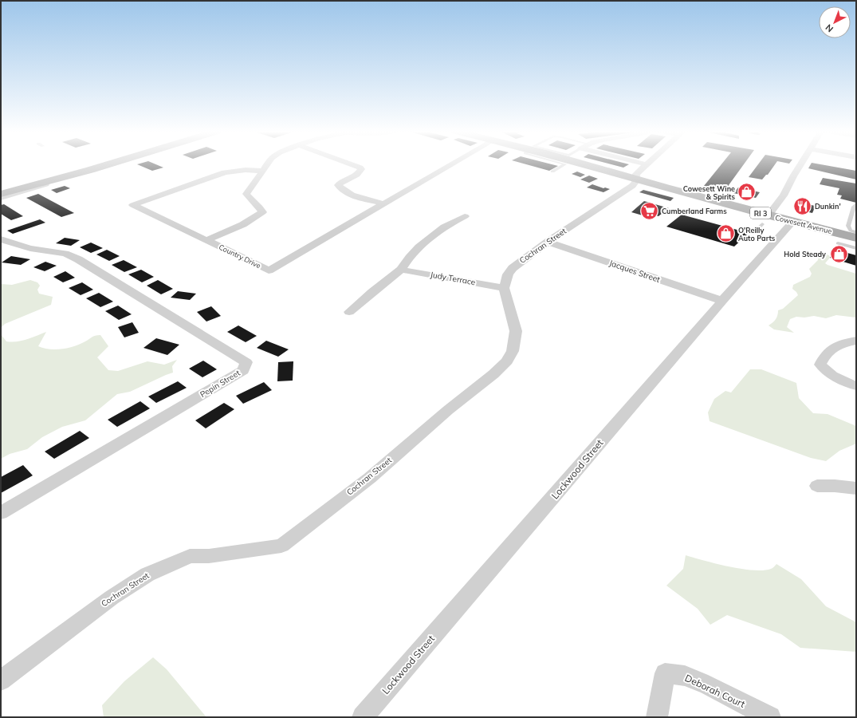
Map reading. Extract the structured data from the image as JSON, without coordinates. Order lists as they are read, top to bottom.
{
  "streets": {
    "main road": ["RI 3", "Cowesett Avenue"],
    "street": [
      "Cochran Street",
      "Country Drive",
      "Jacques Street",
      "Judy Terrace",
      "Pepin Street",
      "Lockwood Street",
      "Deborah Court"
    ]
  },
  "crossings": [
    ["Cowesett Avenue", "Cochran Street"],
    ["Cowesett Avenue", "Lockwood Street"],
    ["Cochran Street", "Jacques Street"],
    ["Cochran Street", "Judy Terrace"],
    ["Jacques Street", "Lockwood Street"]
  ],
  "places": {
    "shop": ["Cowesett Wine & Spirits", "O'Reilly Auto Parts", "Hold Steady"],
    "restaurant": ["Dunkin'"],
    "supermarket": ["Cumberland Farms"]
  },
  "north": "bottom left"
}
